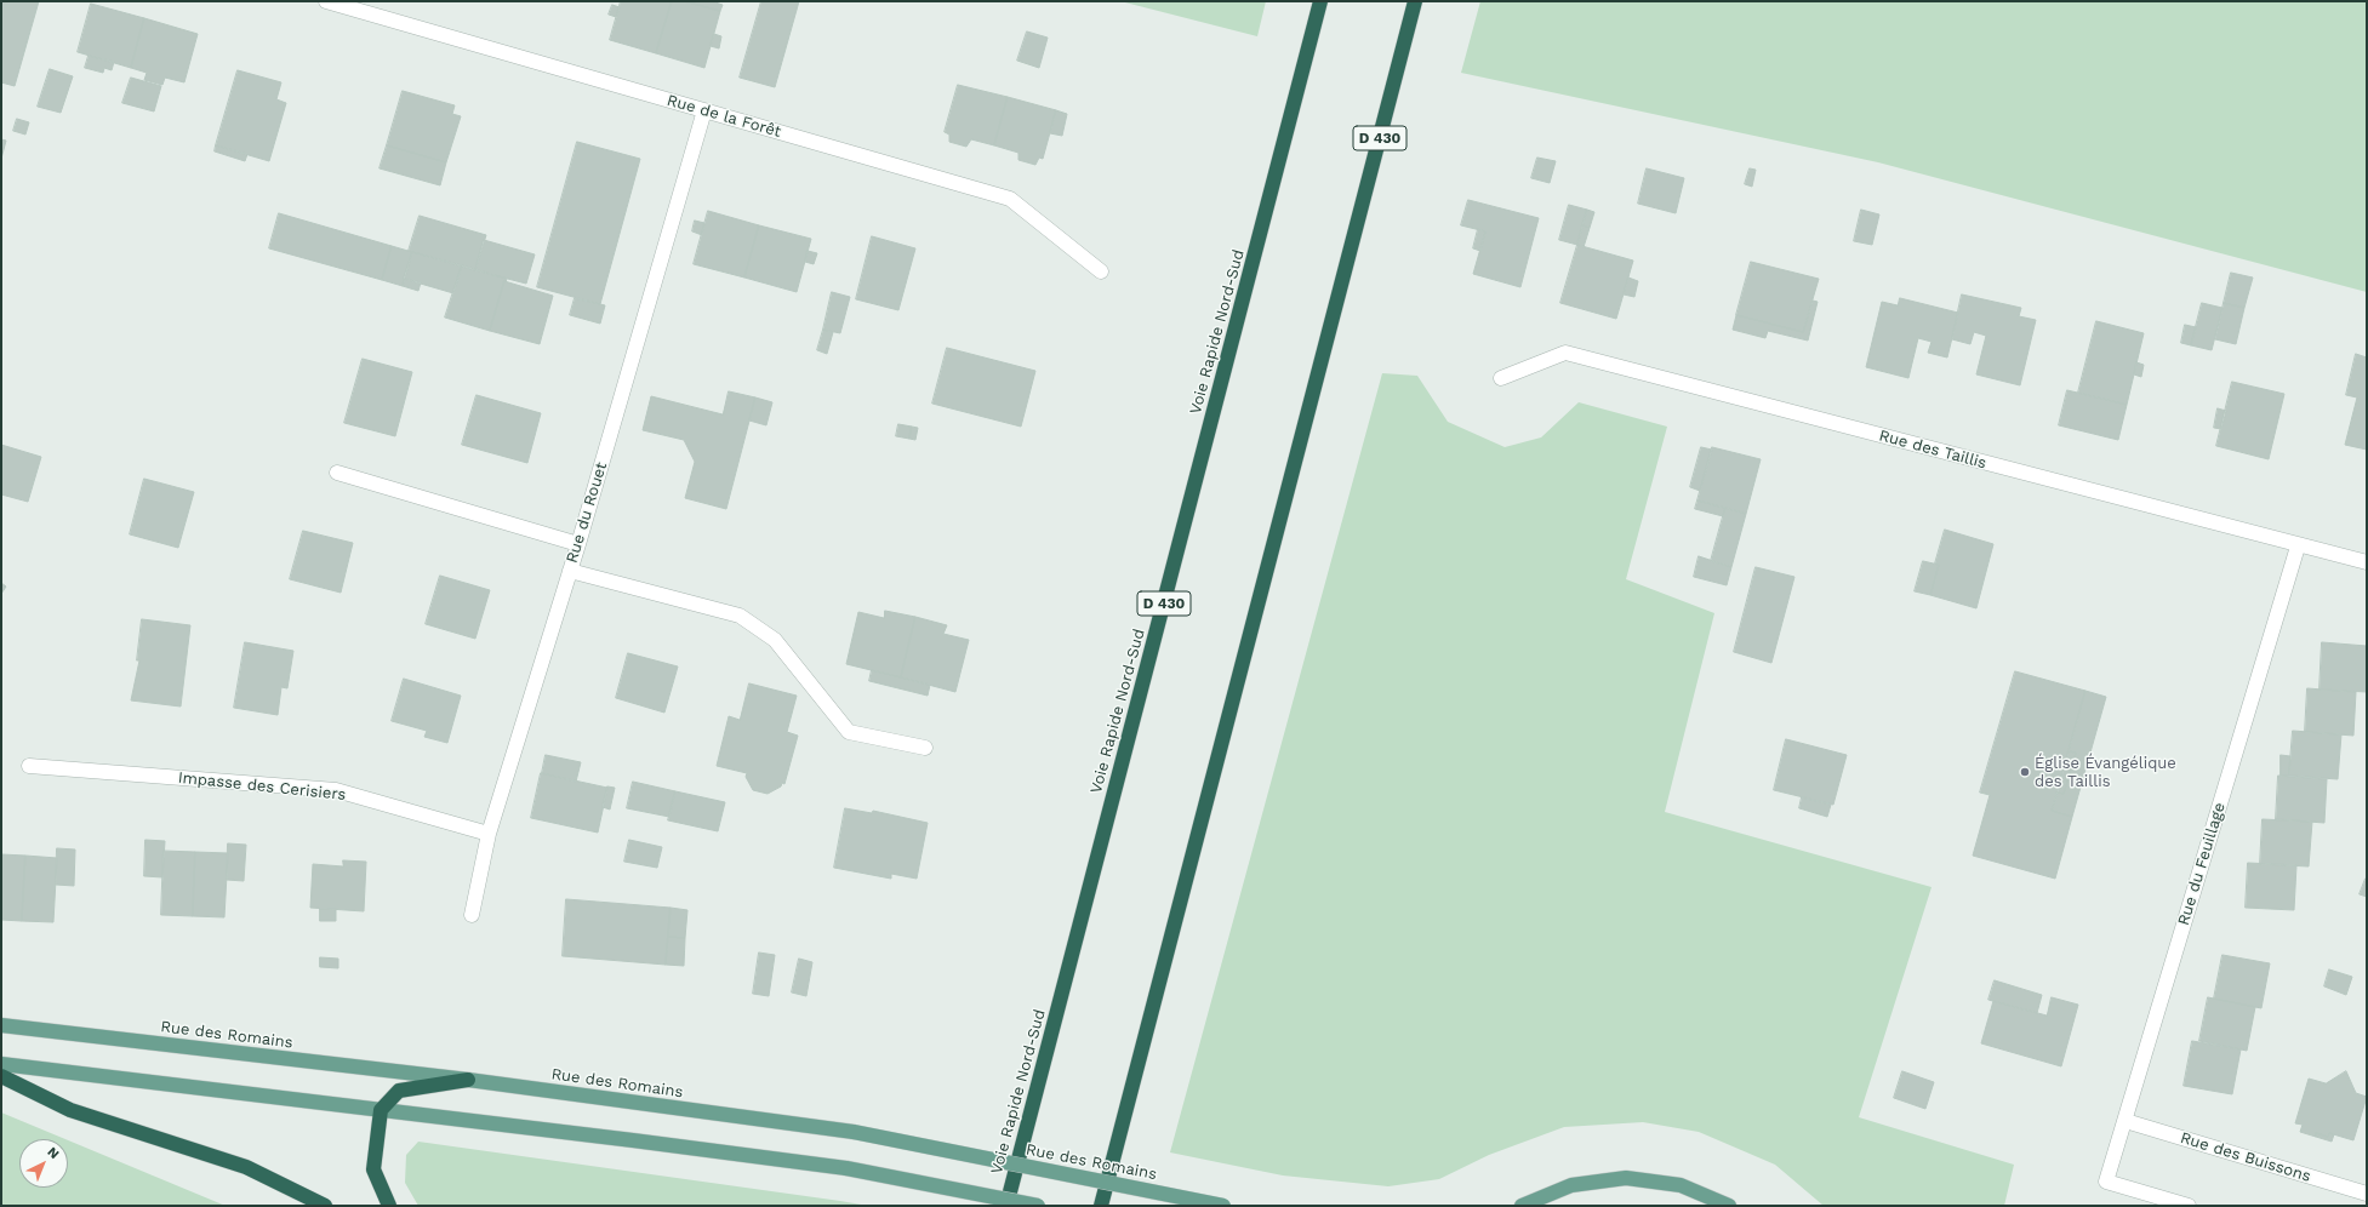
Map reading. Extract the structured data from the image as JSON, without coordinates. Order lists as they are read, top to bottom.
{
  "streets": {
    "highway": ["D 430", "Voie Rapide Nord-Sud"],
    "main road": ["Rue des Romains"],
    "street": [
      "Rue de la Forêt",
      "Rue des Taillis",
      "Rue du Rouet",
      "Impasse des Cerisiers",
      "Rue du Feuillage",
      "Rue des Buissons"
    ]
  },
  "crossings": [
    ["Rue de la Forêt", "Rue du Rouet"],
    ["Rue des Taillis", "Rue du Feuillage"],
    ["Rue du Rouet", "Impasse des Cerisiers"],
    ["Rue du Feuillage", "Rue des Buissons"]
  ],
  "places": ["Église Évangélique des Taillis"],
  "north": "top right"
}
